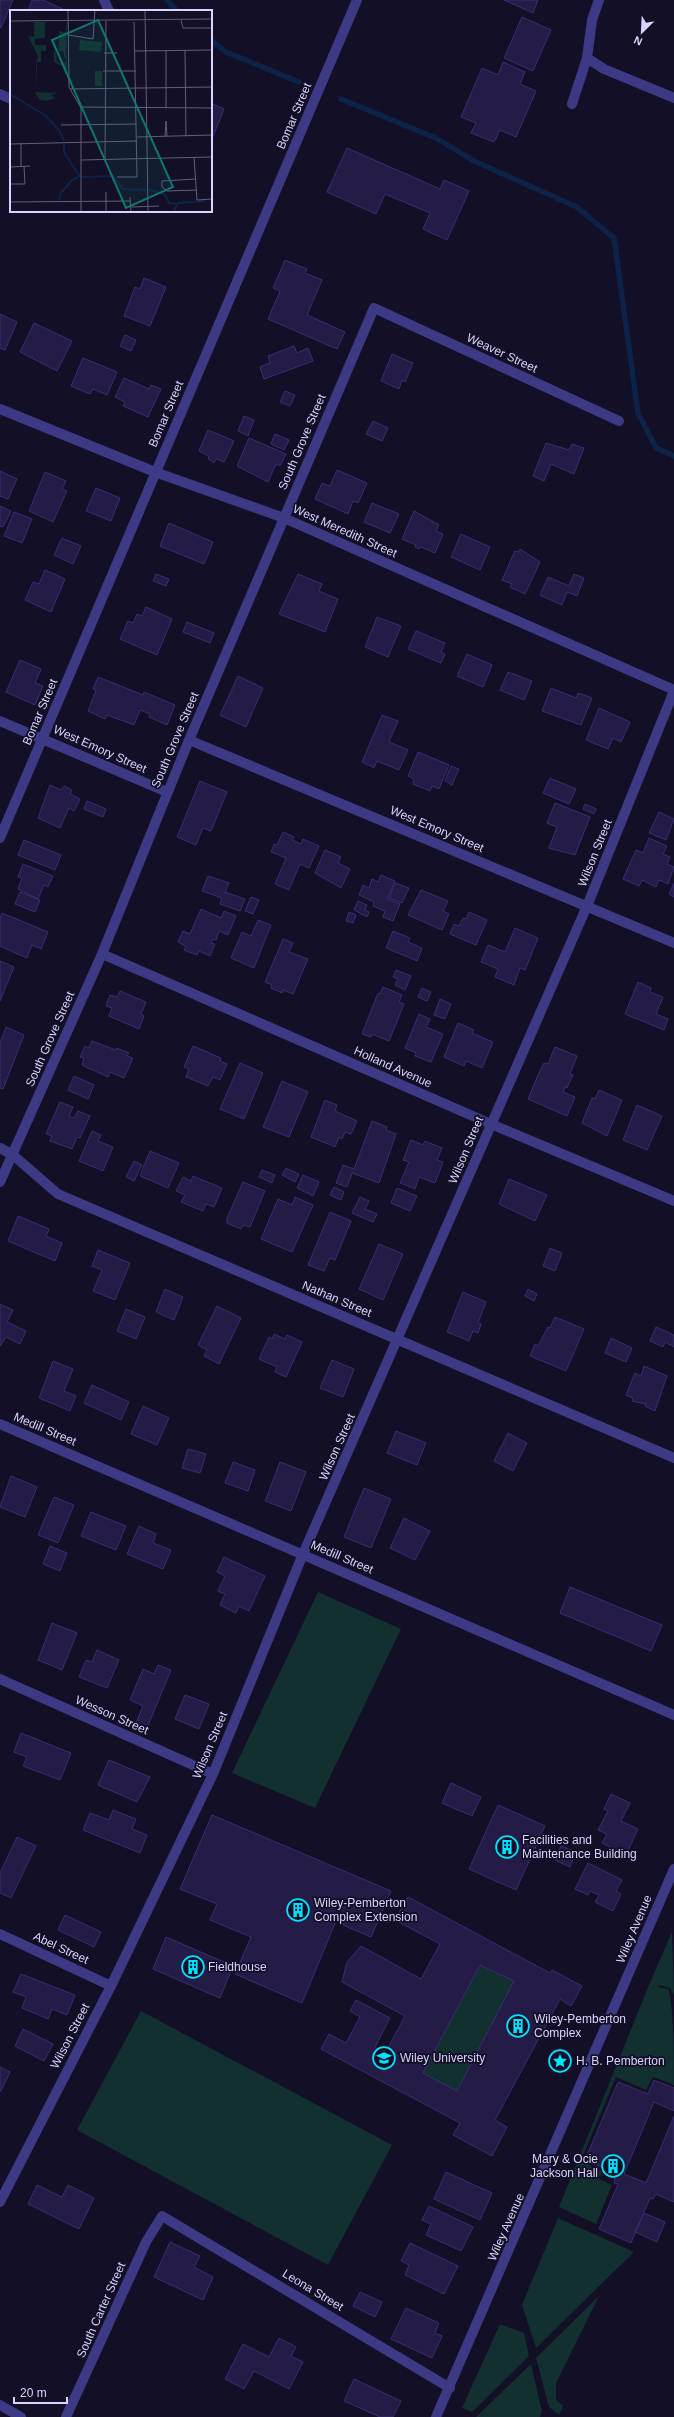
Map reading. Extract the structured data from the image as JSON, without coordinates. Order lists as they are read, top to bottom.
{
  "streets": {
    "street": [
      "Bomar Street",
      "Weaver Street",
      "South Grove Street",
      "West Meredith Street",
      "West Emory Street",
      "Wilson Street",
      "Holland Avenue",
      "Nathan Street",
      "Medill Street",
      "Wesson Street",
      "Wiley Avenue",
      "Abel Street",
      "Leona Street",
      "South Carter Street"
    ]
  },
  "crossings": [
    ["Bomar Street", "West Meredith Street"],
    ["Bomar Street", "West Emory Street"],
    ["Weaver Street", "South Grove Street"],
    ["South Grove Street", "West Meredith Street"],
    ["South Grove Street", "West Emory Street"],
    ["South Grove Street", "Holland Avenue"],
    ["South Grove Street", "Nathan Street"],
    ["West Meredith Street", "Wilson Street"],
    ["West Emory Street", "Wilson Street"],
    ["Wilson Street", "Holland Avenue"],
    ["Wilson Street", "Nathan Street"],
    ["Wilson Street", "Medill Street"],
    ["Wilson Street", "Wesson Street"],
    ["Wilson Street", "Abel Street"],
    ["Wiley Avenue", "Leona Street"],
    ["Leona Street", "South Carter Street"]
  ],
  "places": {
    "building": [
      "Facilities and Maintenance Building",
      "Wiley-Pemberton Complex Extension",
      "Fieldhouse",
      "Wiley-Pemberton Complex",
      "Mary & Ocie Jackson Hall"
    ],
    "school or university": ["Wiley University"],
    "place": ["H. B. Pemberton"]
  },
  "scale_bar": "20 m",
  "north": "bottom left"
}
